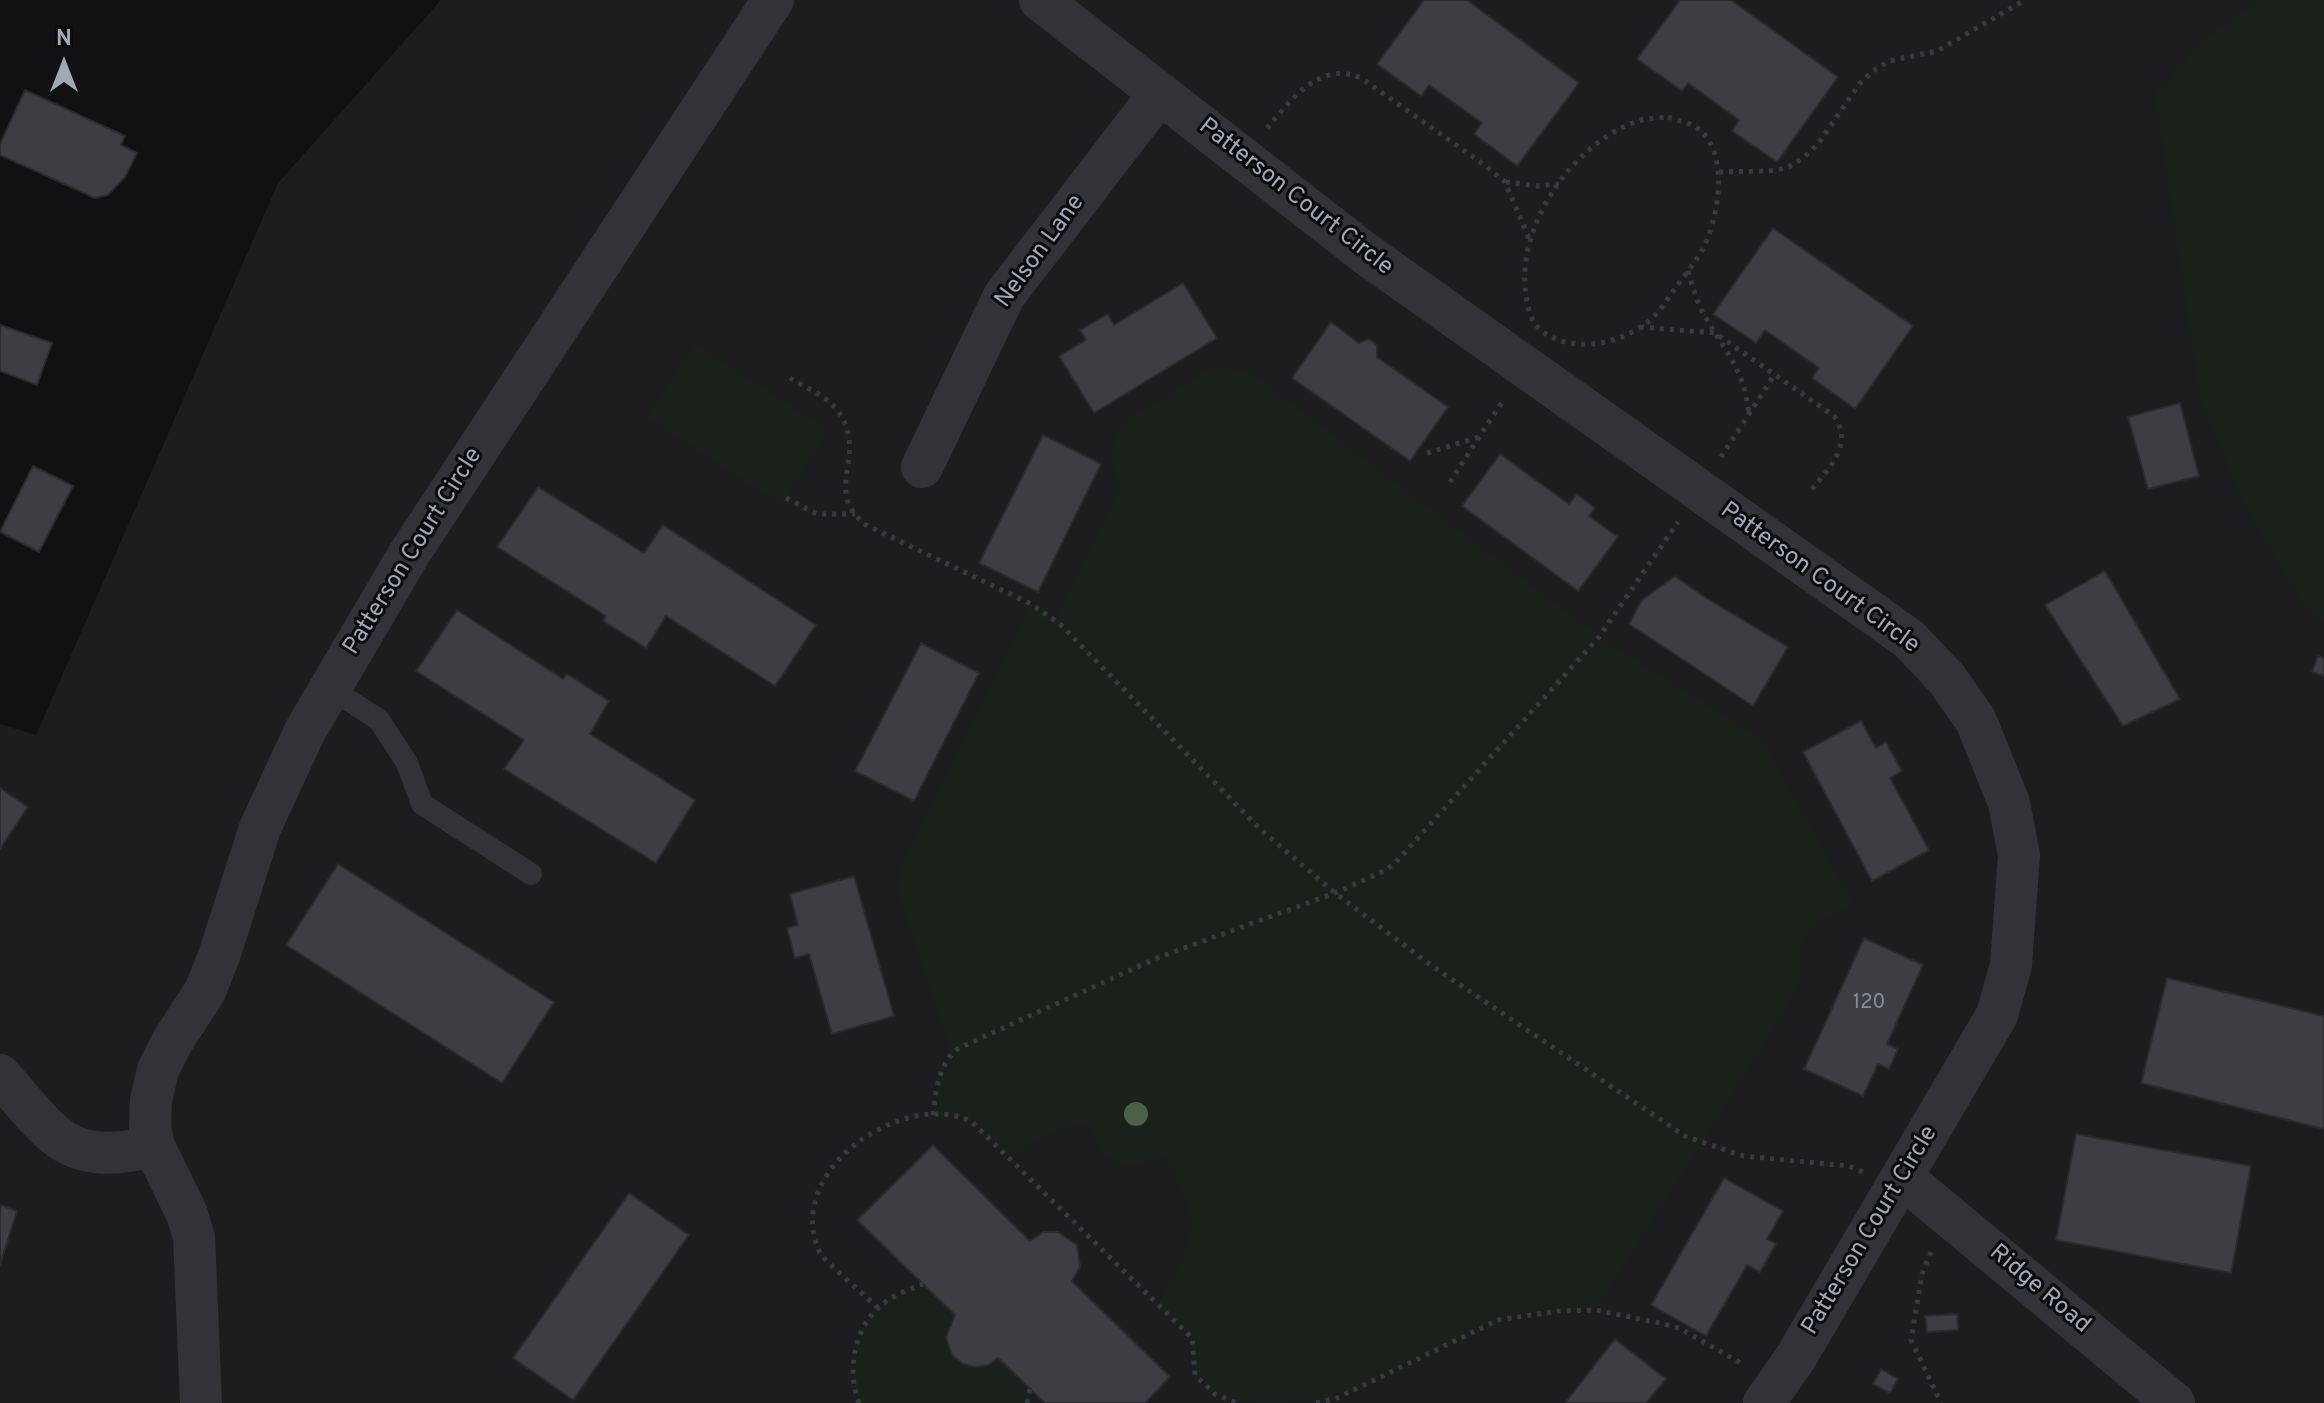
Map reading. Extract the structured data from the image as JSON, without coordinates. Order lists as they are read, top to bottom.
{
  "streets": {
    "street": ["Patterson Court Circle", "Nelson Lane", "Ridge Road"]
  },
  "crossings": [
    ["Patterson Court Circle", "Nelson Lane"],
    ["Patterson Court Circle", "Ridge Road"]
  ],
  "house_numbers": ["120"],
  "north": "top"
}
